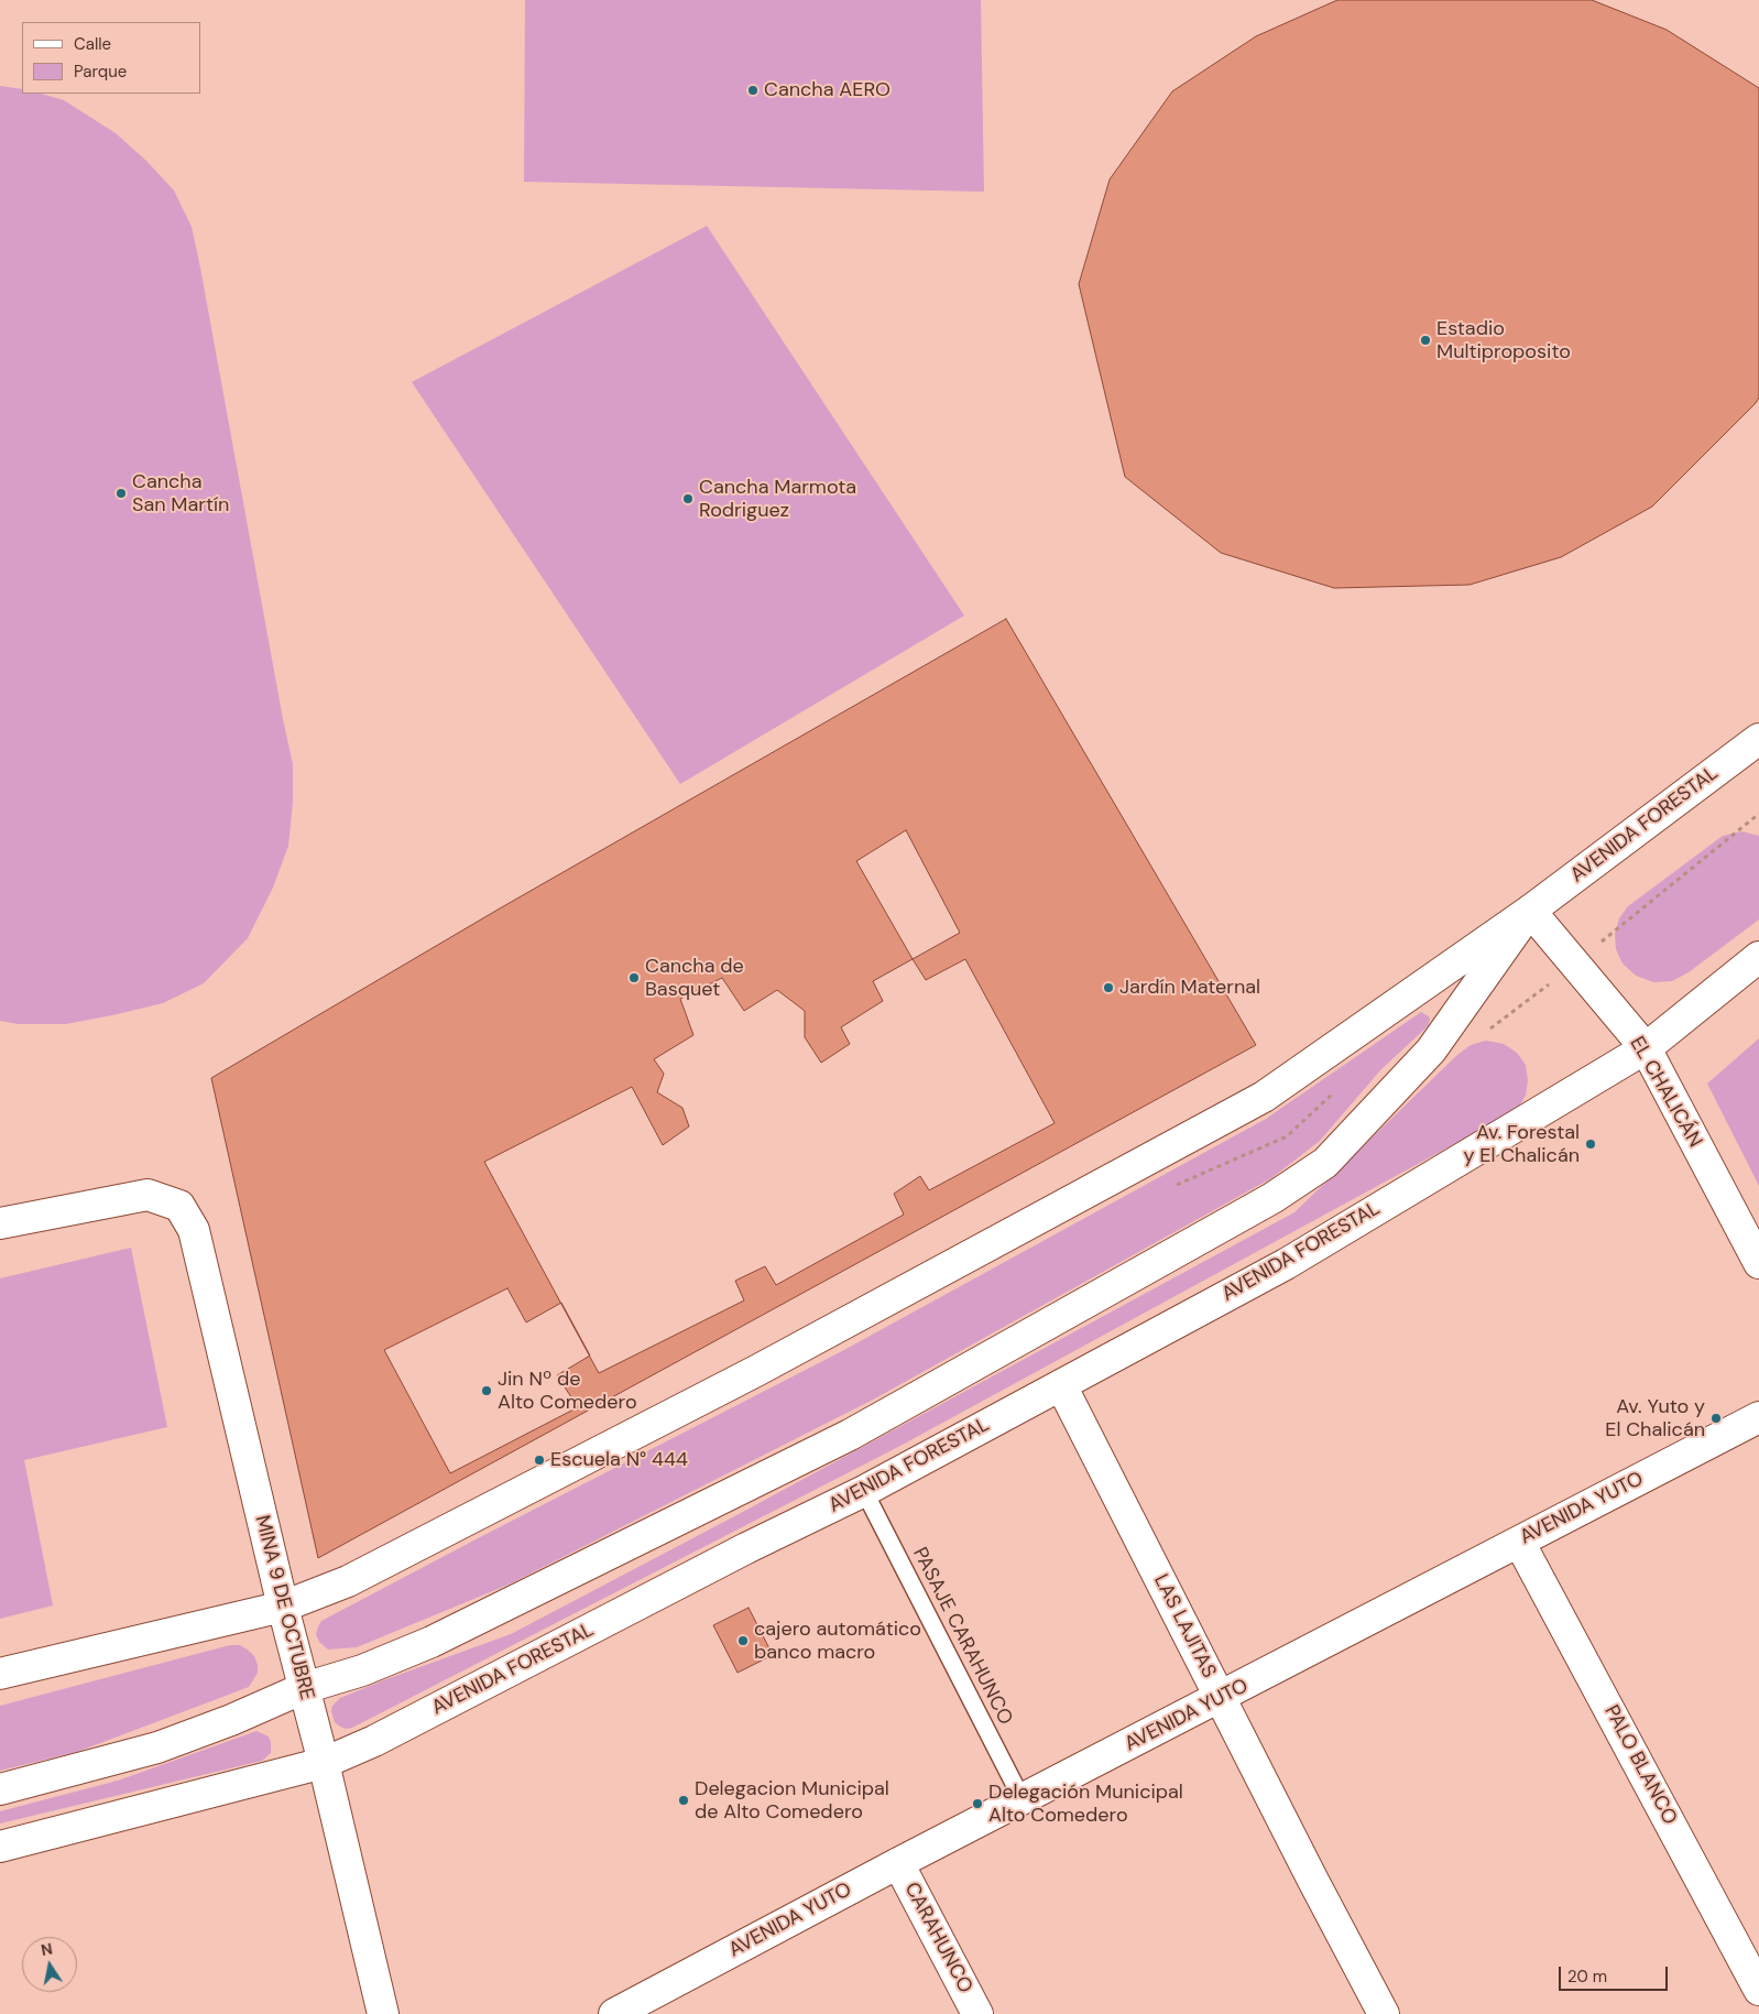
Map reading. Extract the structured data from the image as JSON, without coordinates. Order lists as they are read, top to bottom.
{
  "streets": {
    "street": [
      "AVENIDA FORESTAL",
      "EL CHALICÁN",
      "AVENIDA YUTO",
      "MINA 9 DE OCTUBRE",
      "LAS LAJITAS",
      "PALO BLANCO",
      "CARAHUNCO"
    ],
    "lane": ["PASAJE CARAHUNCO"]
  },
  "crossings": [
    ["AVENIDA FORESTAL", "EL CHALICÁN"],
    ["AVENIDA FORESTAL", "MINA 9 DE OCTUBRE"],
    ["AVENIDA FORESTAL", "LAS LAJITAS"],
    ["AVENIDA FORESTAL", "PASAJE CARAHUNCO"],
    ["AVENIDA YUTO", "LAS LAJITAS"],
    ["AVENIDA YUTO", "PASAJE CARAHUNCO"],
    ["AVENIDA YUTO", "PALO BLANCO"],
    ["AVENIDA YUTO", "CARAHUNCO"]
  ],
  "places": [
    "Cancha AERO",
    "Estadio Multiproposito",
    "Cancha San Martín",
    "Cancha Marmota Rodriguez",
    "Cancha de Basquet",
    "Jardín Maternal",
    "Av. Forestal y El Chalicán",
    "Jin Nº de Alto Comedero",
    "Av. Yuto y El Chalicán",
    "Escuela N° 444",
    "cajero automático banco macro",
    "Delegacion Municipal de Alto Comedero",
    "Delegación Municipal Alto Comedero"
  ],
  "legend": ["Calle", "Parque"],
  "scale_bar": "20 m",
  "north": "top"
}
